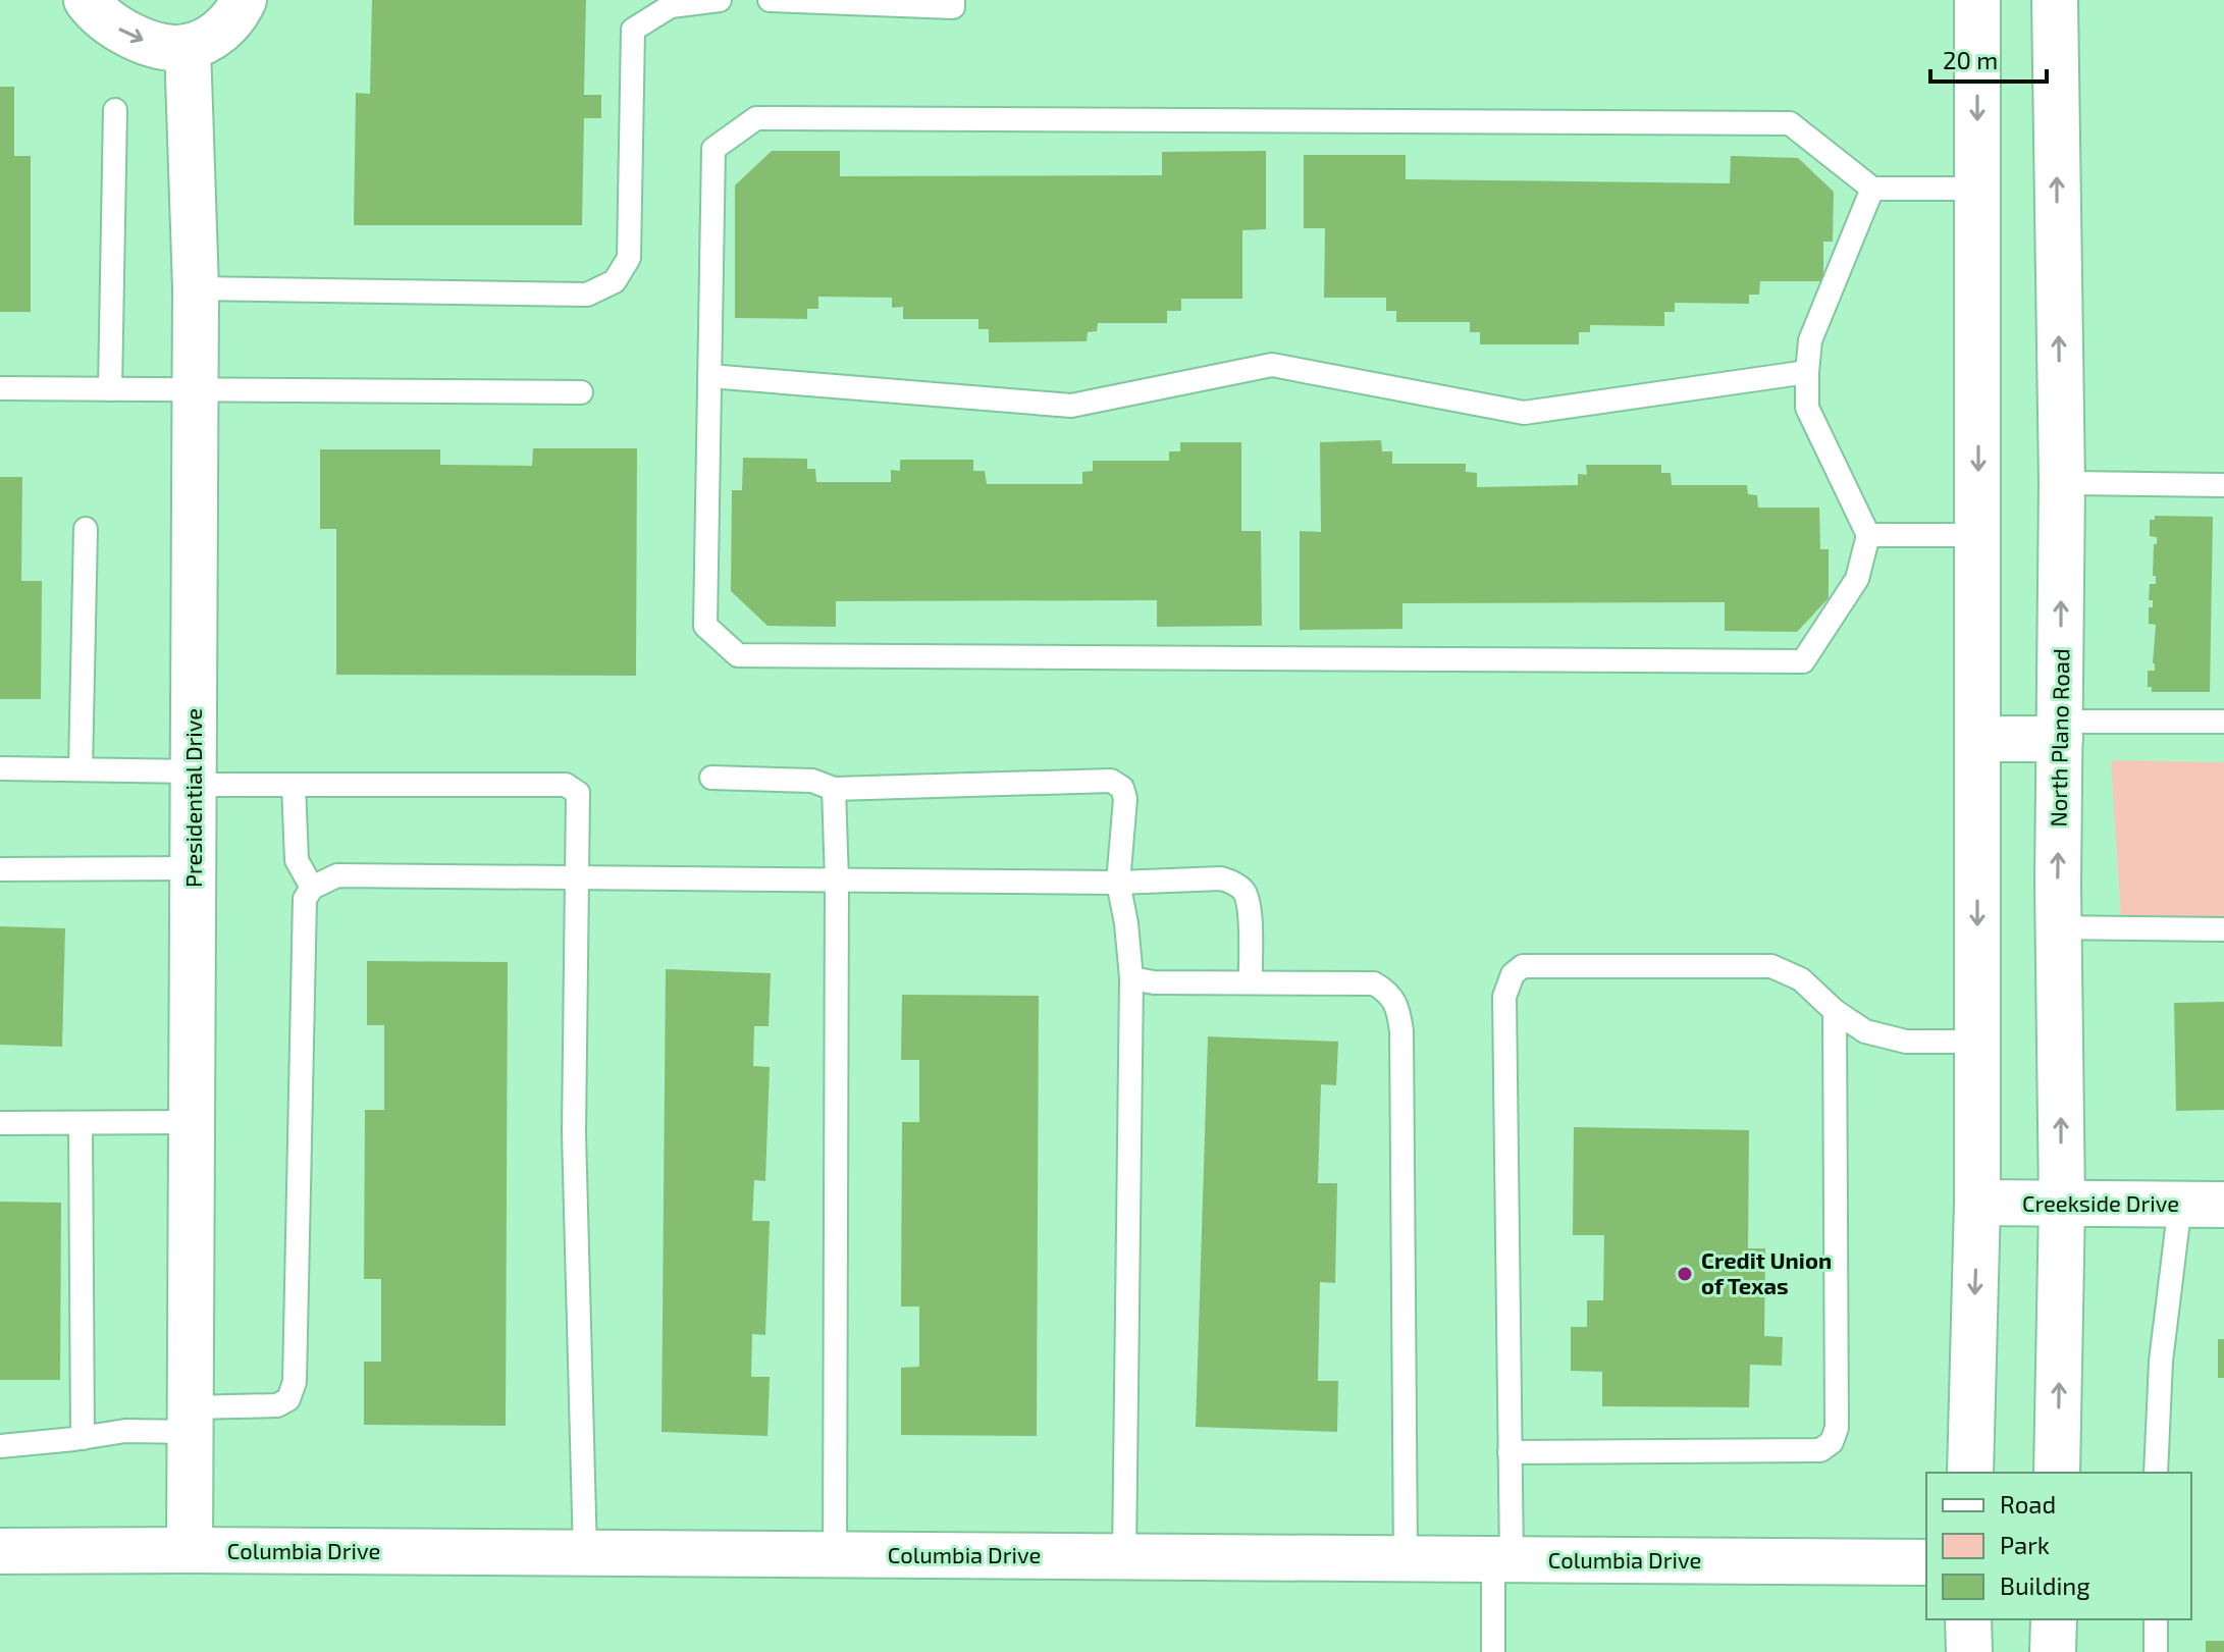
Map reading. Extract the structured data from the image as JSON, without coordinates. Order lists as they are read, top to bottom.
{
  "streets": {
    "street": [
      "North Plano Road",
      "Presidential Drive",
      "Creekside Drive",
      "Columbia Drive"
    ]
  },
  "crossings": [
    ["North Plano Road", "Creekside Drive"],
    ["Presidential Drive", "Columbia Drive"]
  ],
  "places": ["Credit Union of Texas"],
  "legend": ["Road", "Park", "Building"],
  "scale_bar": "20 m"
}
